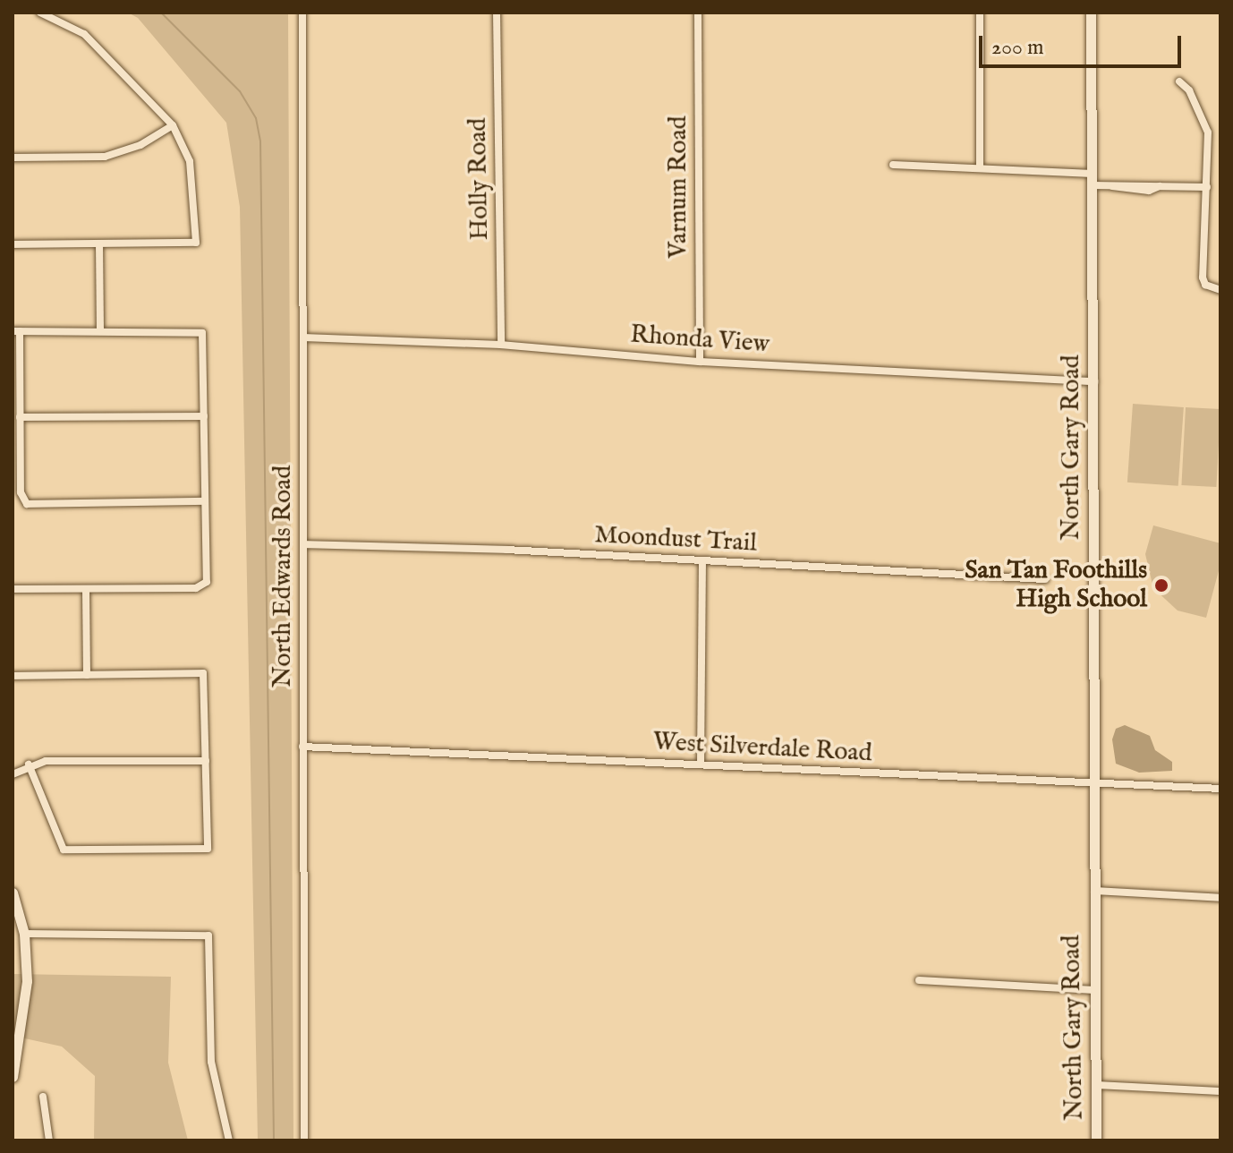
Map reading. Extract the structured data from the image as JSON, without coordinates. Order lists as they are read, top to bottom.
{
  "streets": {
    "street": [
      "Holly Road",
      "Varnum Road",
      "Rhonda View",
      "North Gary Road",
      "Moondust Trail",
      "North Edwards Road",
      "West Silverdale Road"
    ]
  },
  "crossings": [
    ["Holly Road", "Rhonda View"],
    ["Varnum Road", "Rhonda View"],
    ["Rhonda View", "North Gary Road"],
    ["Rhonda View", "North Edwards Road"],
    ["North Gary Road", "West Silverdale Road"],
    ["Moondust Trail", "North Edwards Road"],
    ["North Edwards Road", "West Silverdale Road"]
  ],
  "places": ["San Tan Foothills High School"],
  "scale_bar": "200 m"
}
